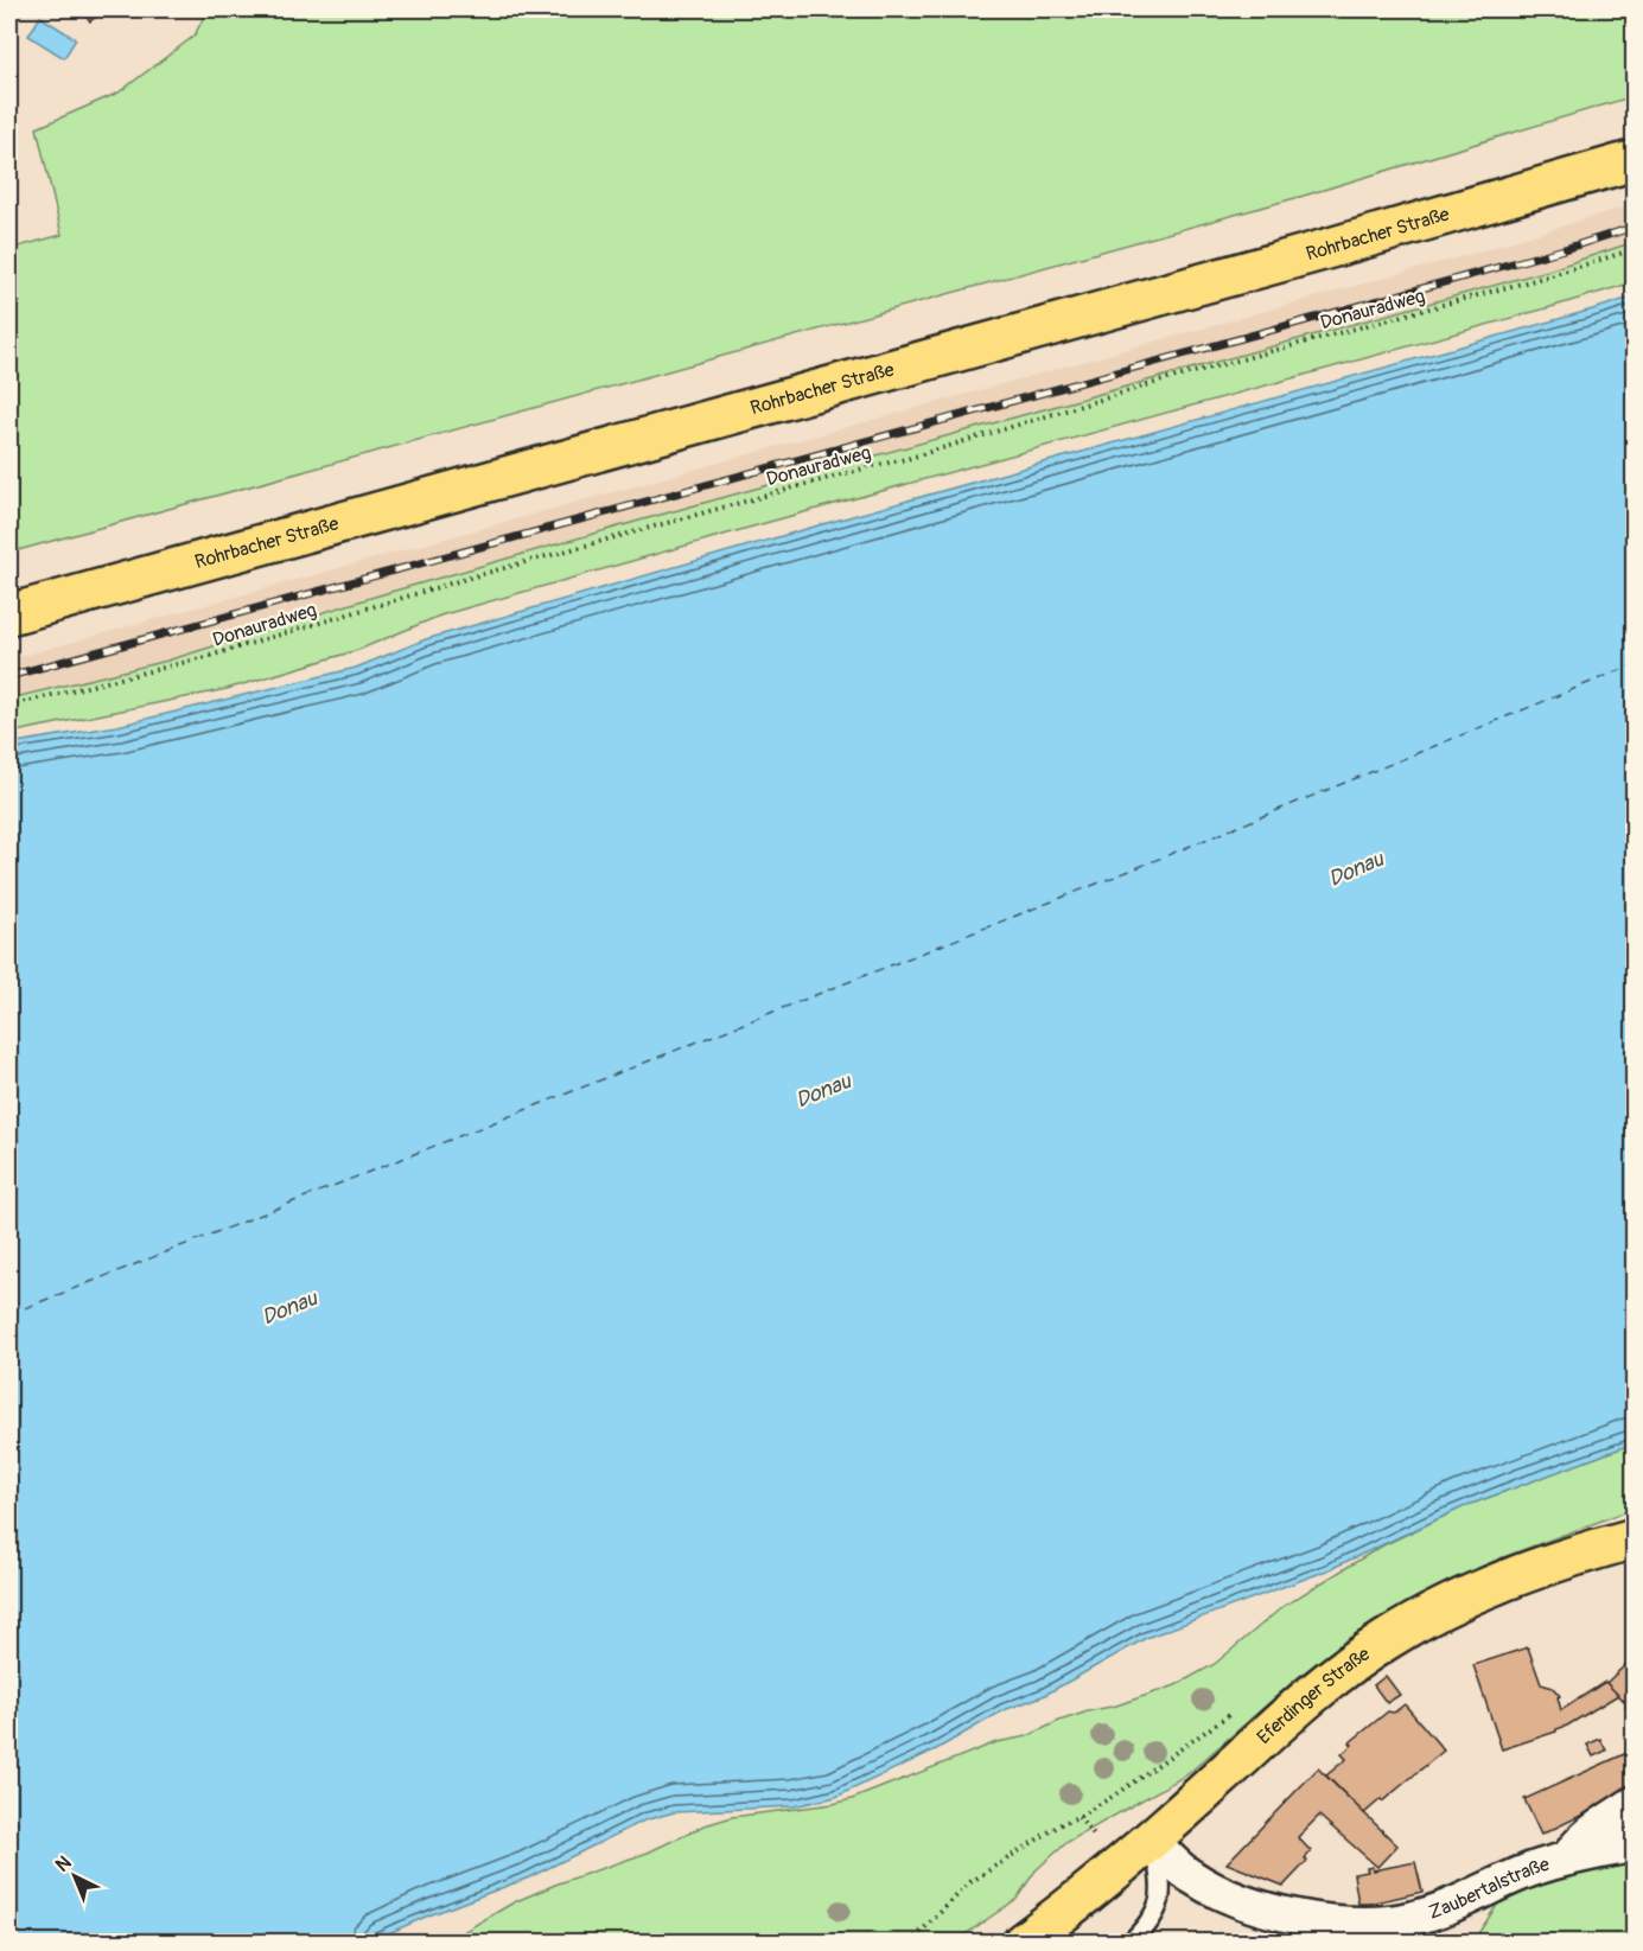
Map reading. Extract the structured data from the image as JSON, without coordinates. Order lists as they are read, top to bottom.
{
  "streets": {
    "main road": ["Rohrbacher Straße", "Eferdinger Straße"],
    "street": ["Zaubertalstraße"],
    "path": ["Donauradweg"]
  },
  "crossings": [
    ["Eferdinger Straße", "Zaubertalstraße"]
  ],
  "water": ["Donau"],
  "north": "top left"
}
